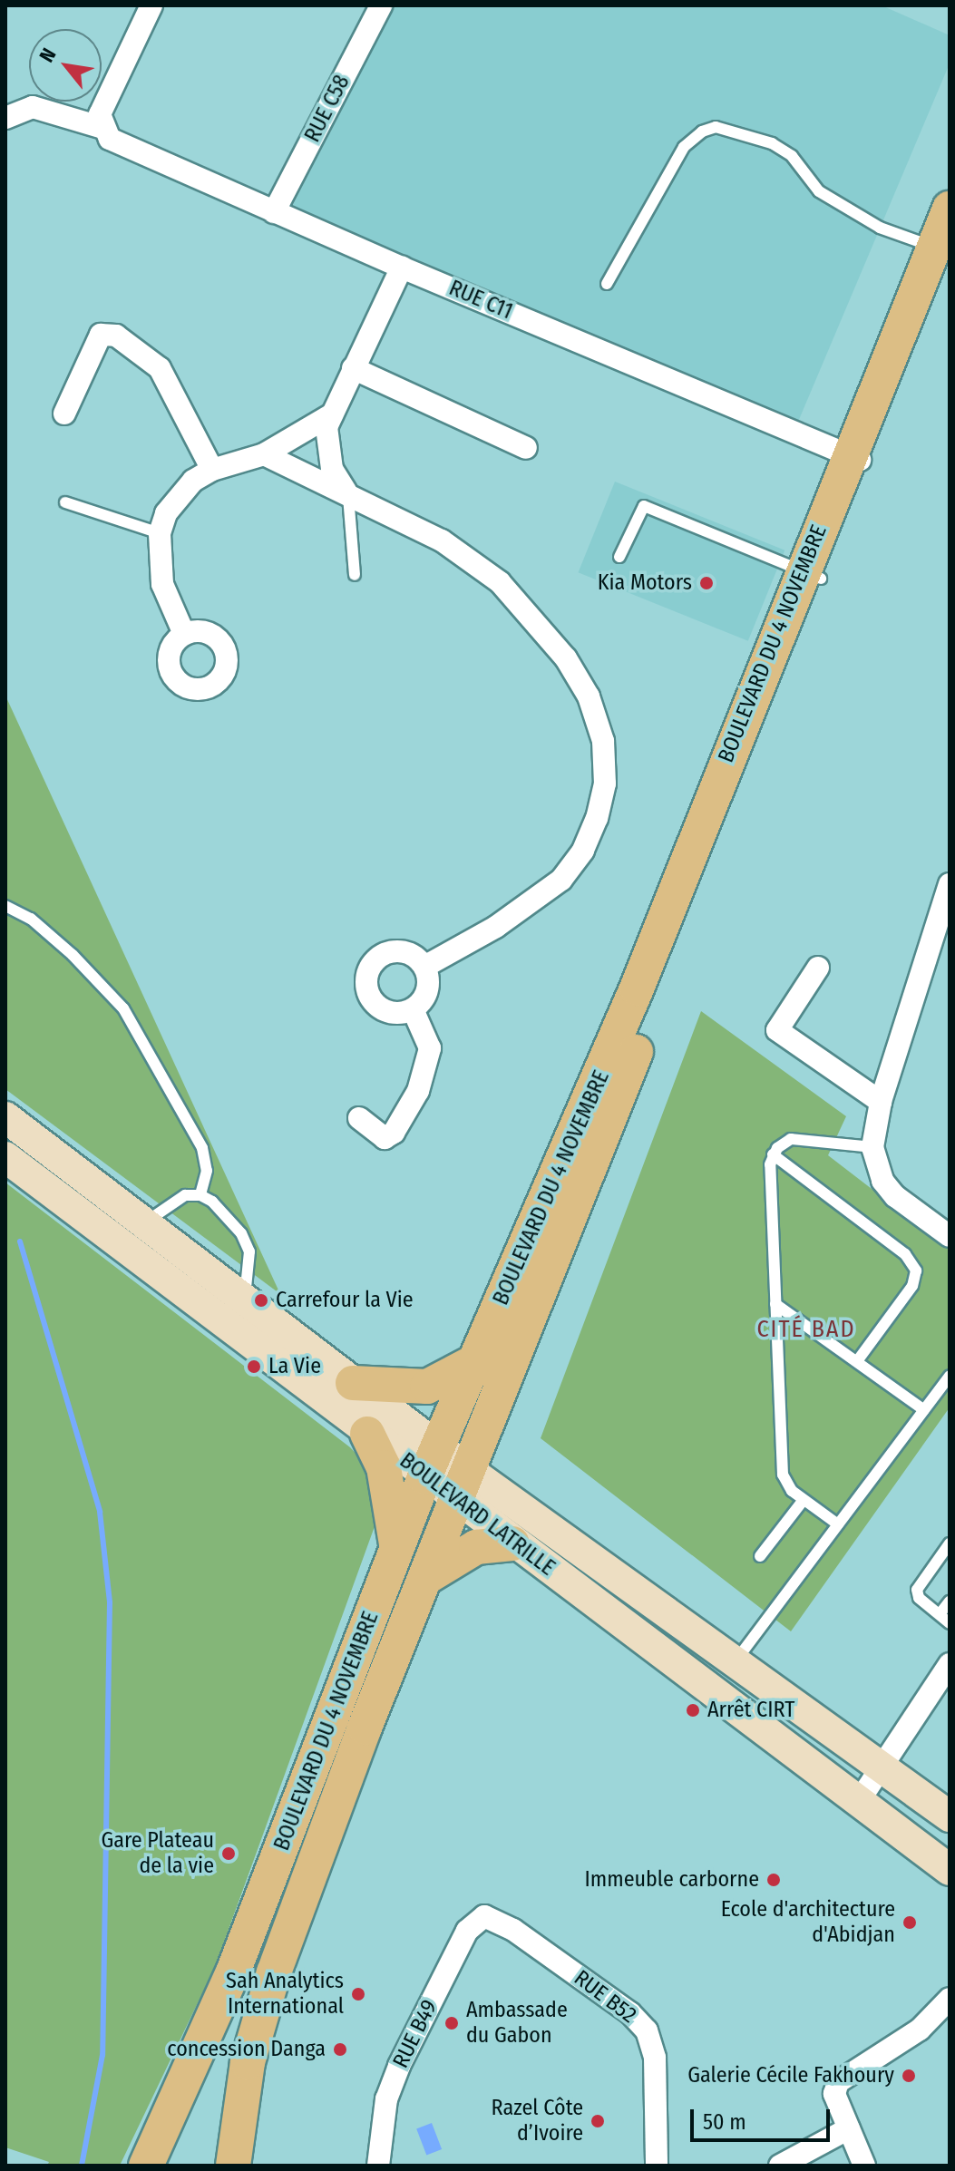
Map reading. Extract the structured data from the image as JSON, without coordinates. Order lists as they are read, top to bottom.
{
  "streets": {
    "main road": ["BOULEVARD DU 4 NOVEMBRE", "BOULEVARD LATRILLE"],
    "street": [
      "RUE C58",
      "RUE C11",
      "RUE B52",
      "RUE B49"
    ]
  },
  "crossings": [
    ["RUE C58", "RUE C11"],
    ["RUE C11", "BOULEVARD DU 4 NOVEMBRE"],
    ["BOULEVARD DU 4 NOVEMBRE", "BOULEVARD LATRILLE"],
    ["RUE B52", "RUE B49"]
  ],
  "districts": ["CITÉ BAD"],
  "places": [
    "Kia Motors",
    "Carrefour la Vie",
    "La Vie",
    "Arrêt CIRT",
    "Gare Plateau de la vie",
    "Immeuble carborne",
    "Ecole d'architecture d'Abidjan",
    "Sah Analytics International",
    "Ambassade du Gabon",
    "concession Danga",
    "Galerie Cécile Fakhoury",
    "Razel Côte d’Ivoire"
  ],
  "scale_bar": "50 m",
  "north": "top left"
}
